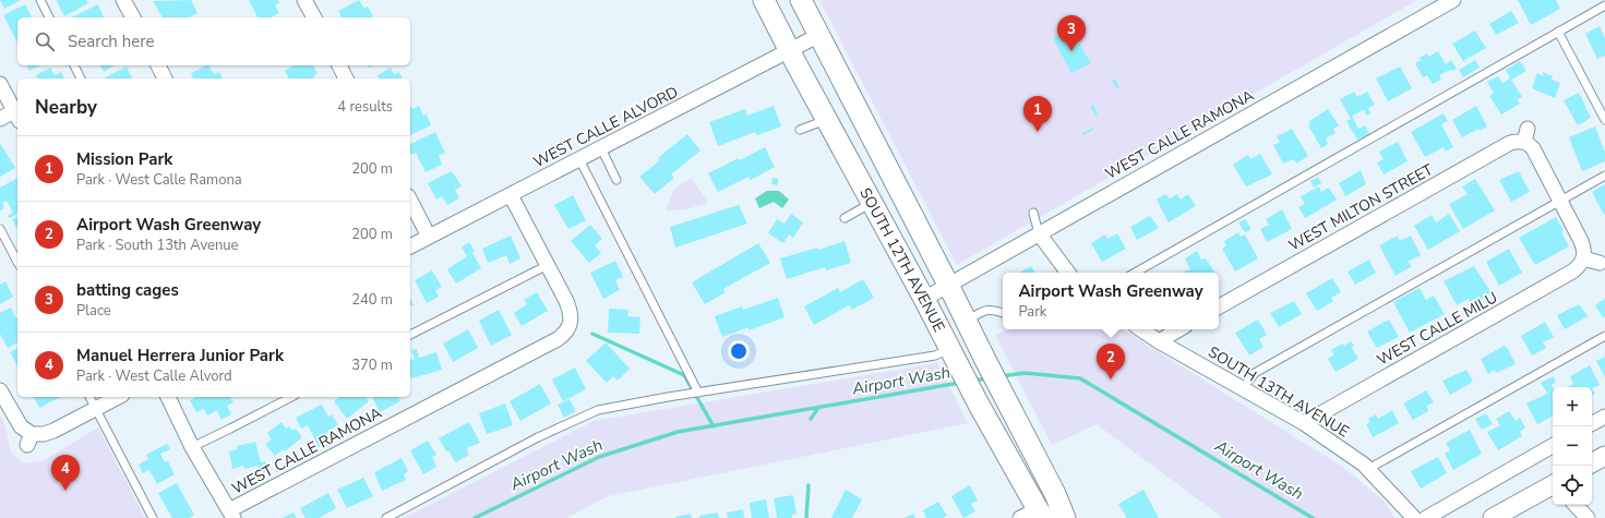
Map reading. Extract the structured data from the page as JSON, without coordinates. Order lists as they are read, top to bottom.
{
  "streets": {
    "main road": ["SOUTH 12TH AVENUE"],
    "street": [
      "WEST CALLE ALVORD",
      "WEST CALLE RAMONA",
      "WEST MILTON STREET",
      "WEST CALLE MILU",
      "SOUTH 13TH AVENUE"
    ]
  },
  "crossings": [
    ["WEST CALLE ALVORD", "WEST CALLE RAMONA"],
    ["WEST CALLE ALVORD", "SOUTH 12TH AVENUE"],
    ["WEST CALLE RAMONA", "SOUTH 12TH AVENUE"],
    ["WEST CALLE MILU", "SOUTH 13TH AVENUE"]
  ],
  "water": ["Airport Wash"],
  "page": {
    "pins": [
      "3",
      "1",
      "2",
      "4"
    ],
    "search": "Search here",
    "heading": ["Nearby", "4 results"],
    "list": [
      {
        "mark": "1",
        "name": "Mission Park",
        "note": "Park · West Calle Ramona",
        "value": "200 m"
      },
      {
        "mark": "2",
        "name": "Airport Wash Greenway",
        "note": "Park · South 13th Avenue",
        "value": "200 m"
      },
      {
        "mark": "3",
        "name": "batting cages",
        "note": "Place",
        "value": "240 m"
      },
      {
        "mark": "4",
        "name": "Manuel Herrera Junior Park",
        "note": "Park · West Calle Alvord",
        "value": "370 m"
      }
    ],
    "popup": ["Airport Wash Greenway", "Park"],
    "map_buttons": ["+", "−"]
  }
}
